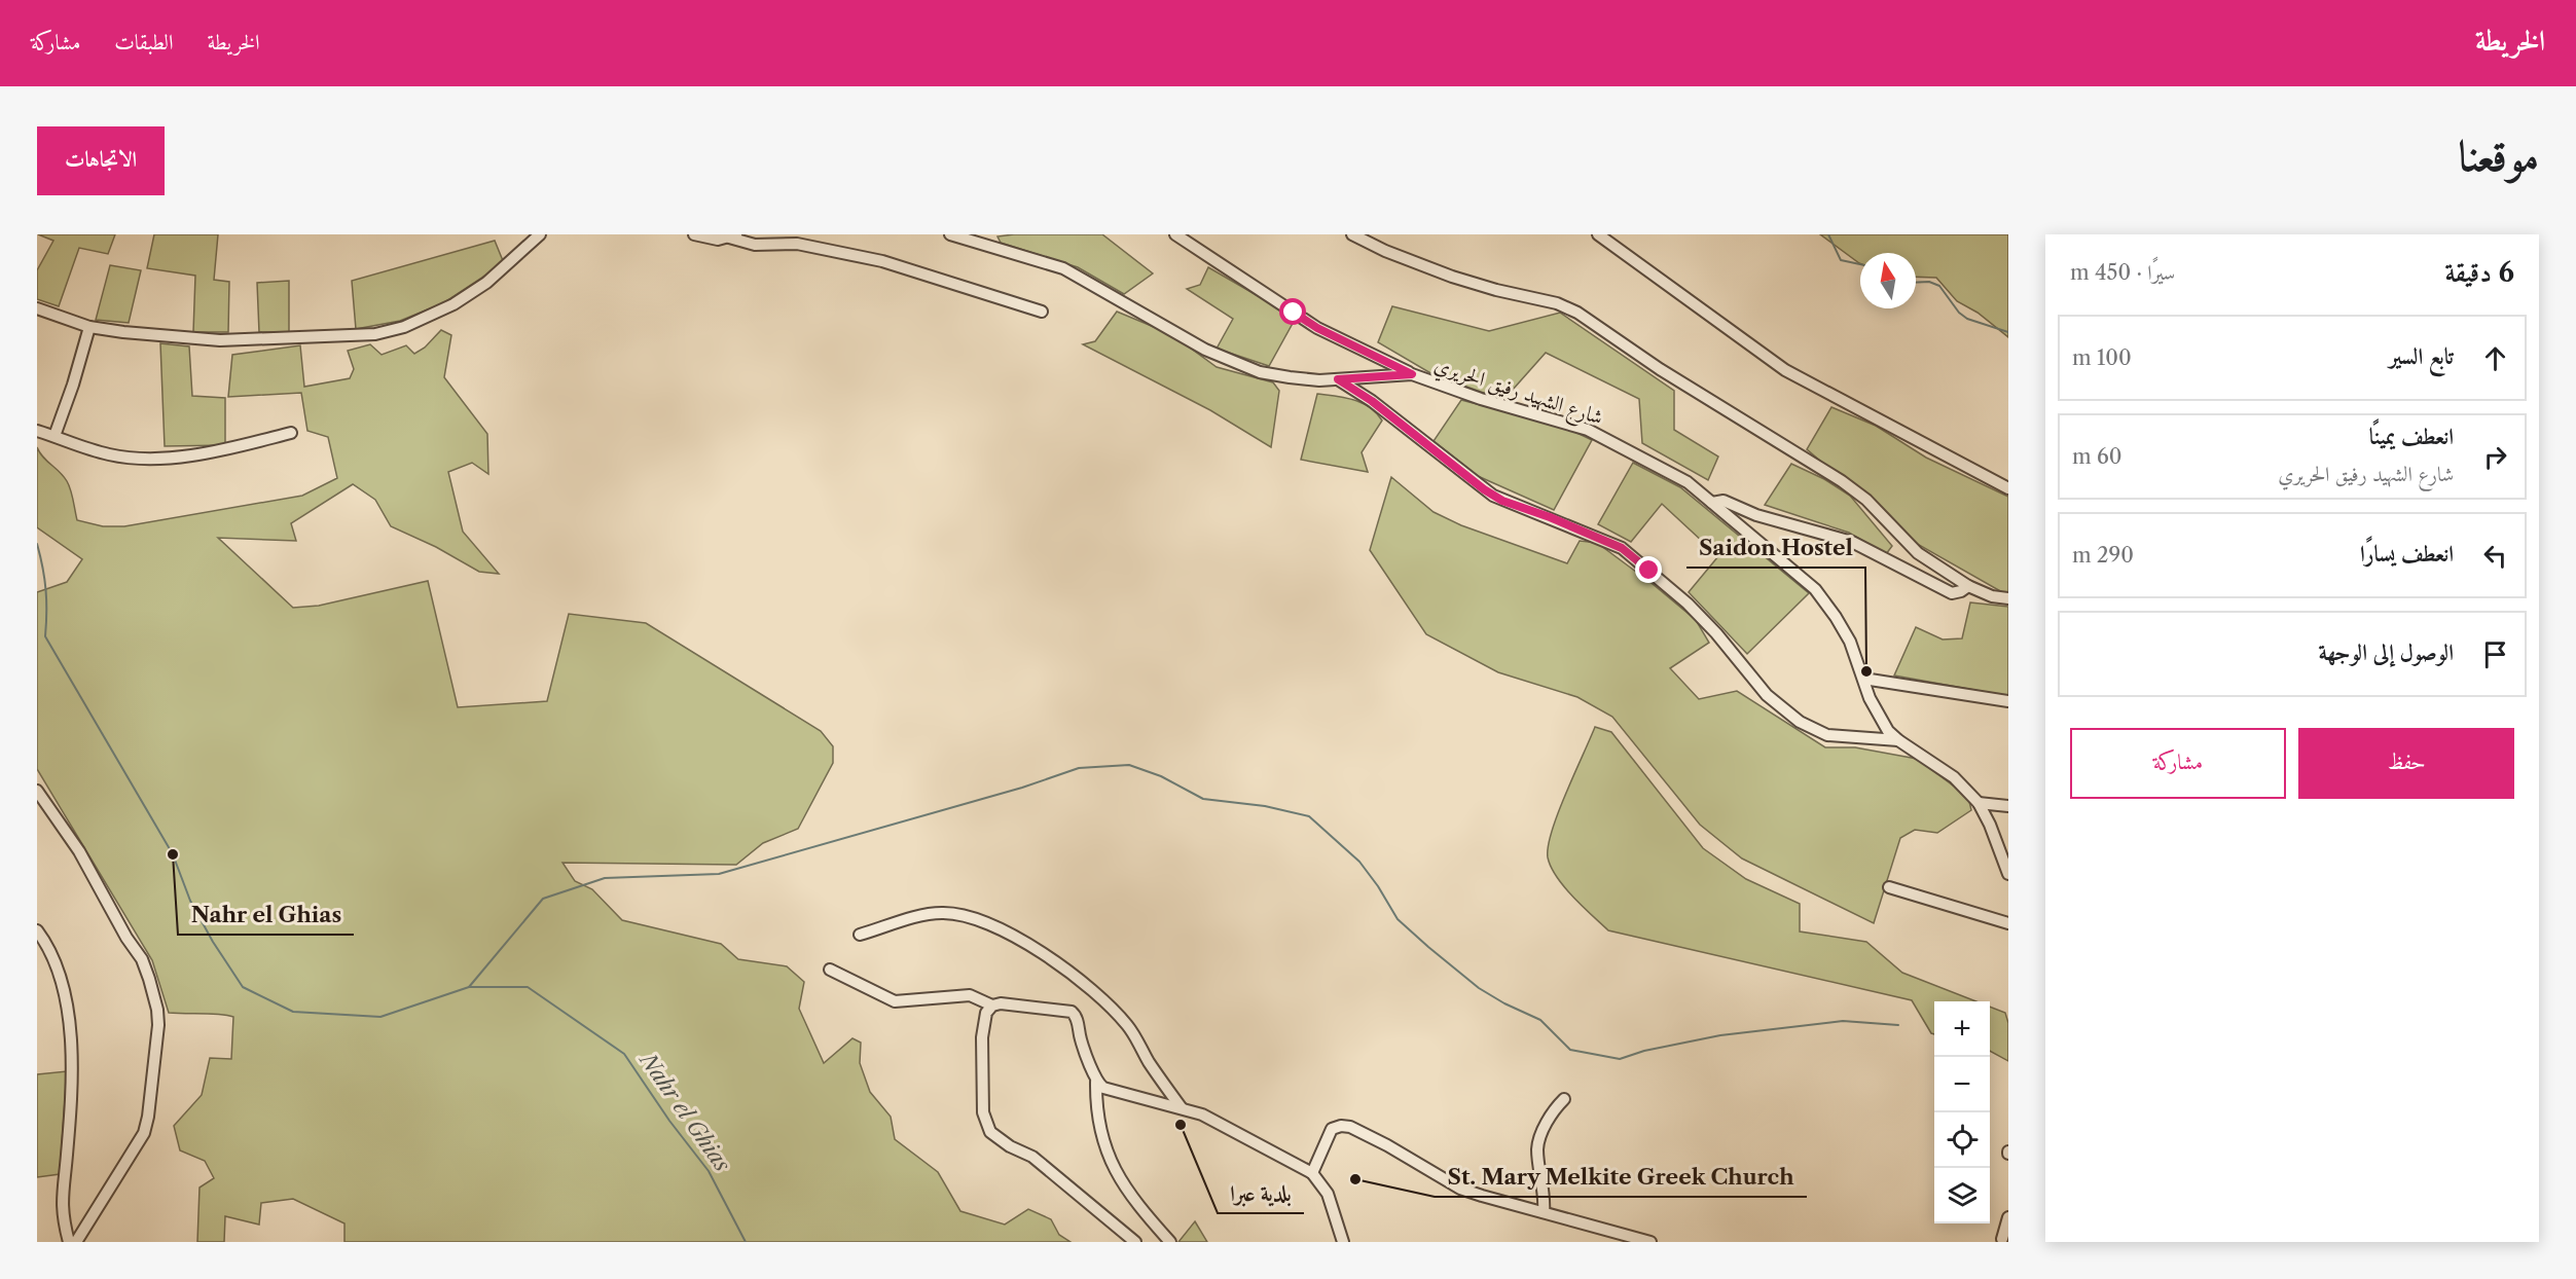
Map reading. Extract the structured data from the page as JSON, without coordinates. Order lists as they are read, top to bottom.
{
  "streets": {
    "street": ["شارع الشهيد رفيق الحريري"]
  },
  "water": ["Nahr el Ghias"],
  "places": [
    "Saidon Hostel",
    "Nahr el Ghias",
    "بلدية عبرا",
    "St. Mary Melkite Greek Church"
  ],
  "north": "top",
  "page": {
    "header": "الخريطة",
    "nav": ["الخريطة", "الطبقات", "مشاركة"],
    "title": "موقعنا",
    "buttons": [
      "الاتجاهات",
      ["حفظ", "مشاركة"]
    ],
    "heading": ["6 دقيقة", "سيرًا · 450 m"],
    "list": [
      ["تابع السير", "100 m"],
      ["انعطف يمينًا", "شارع الشهيد رفيق الحريري", "60 m"],
      ["انعطف يسارًا", "290 m"],
      "الوصول إلى الوجهة"
    ],
    "map_buttons": ["+", "−"]
  }
}
